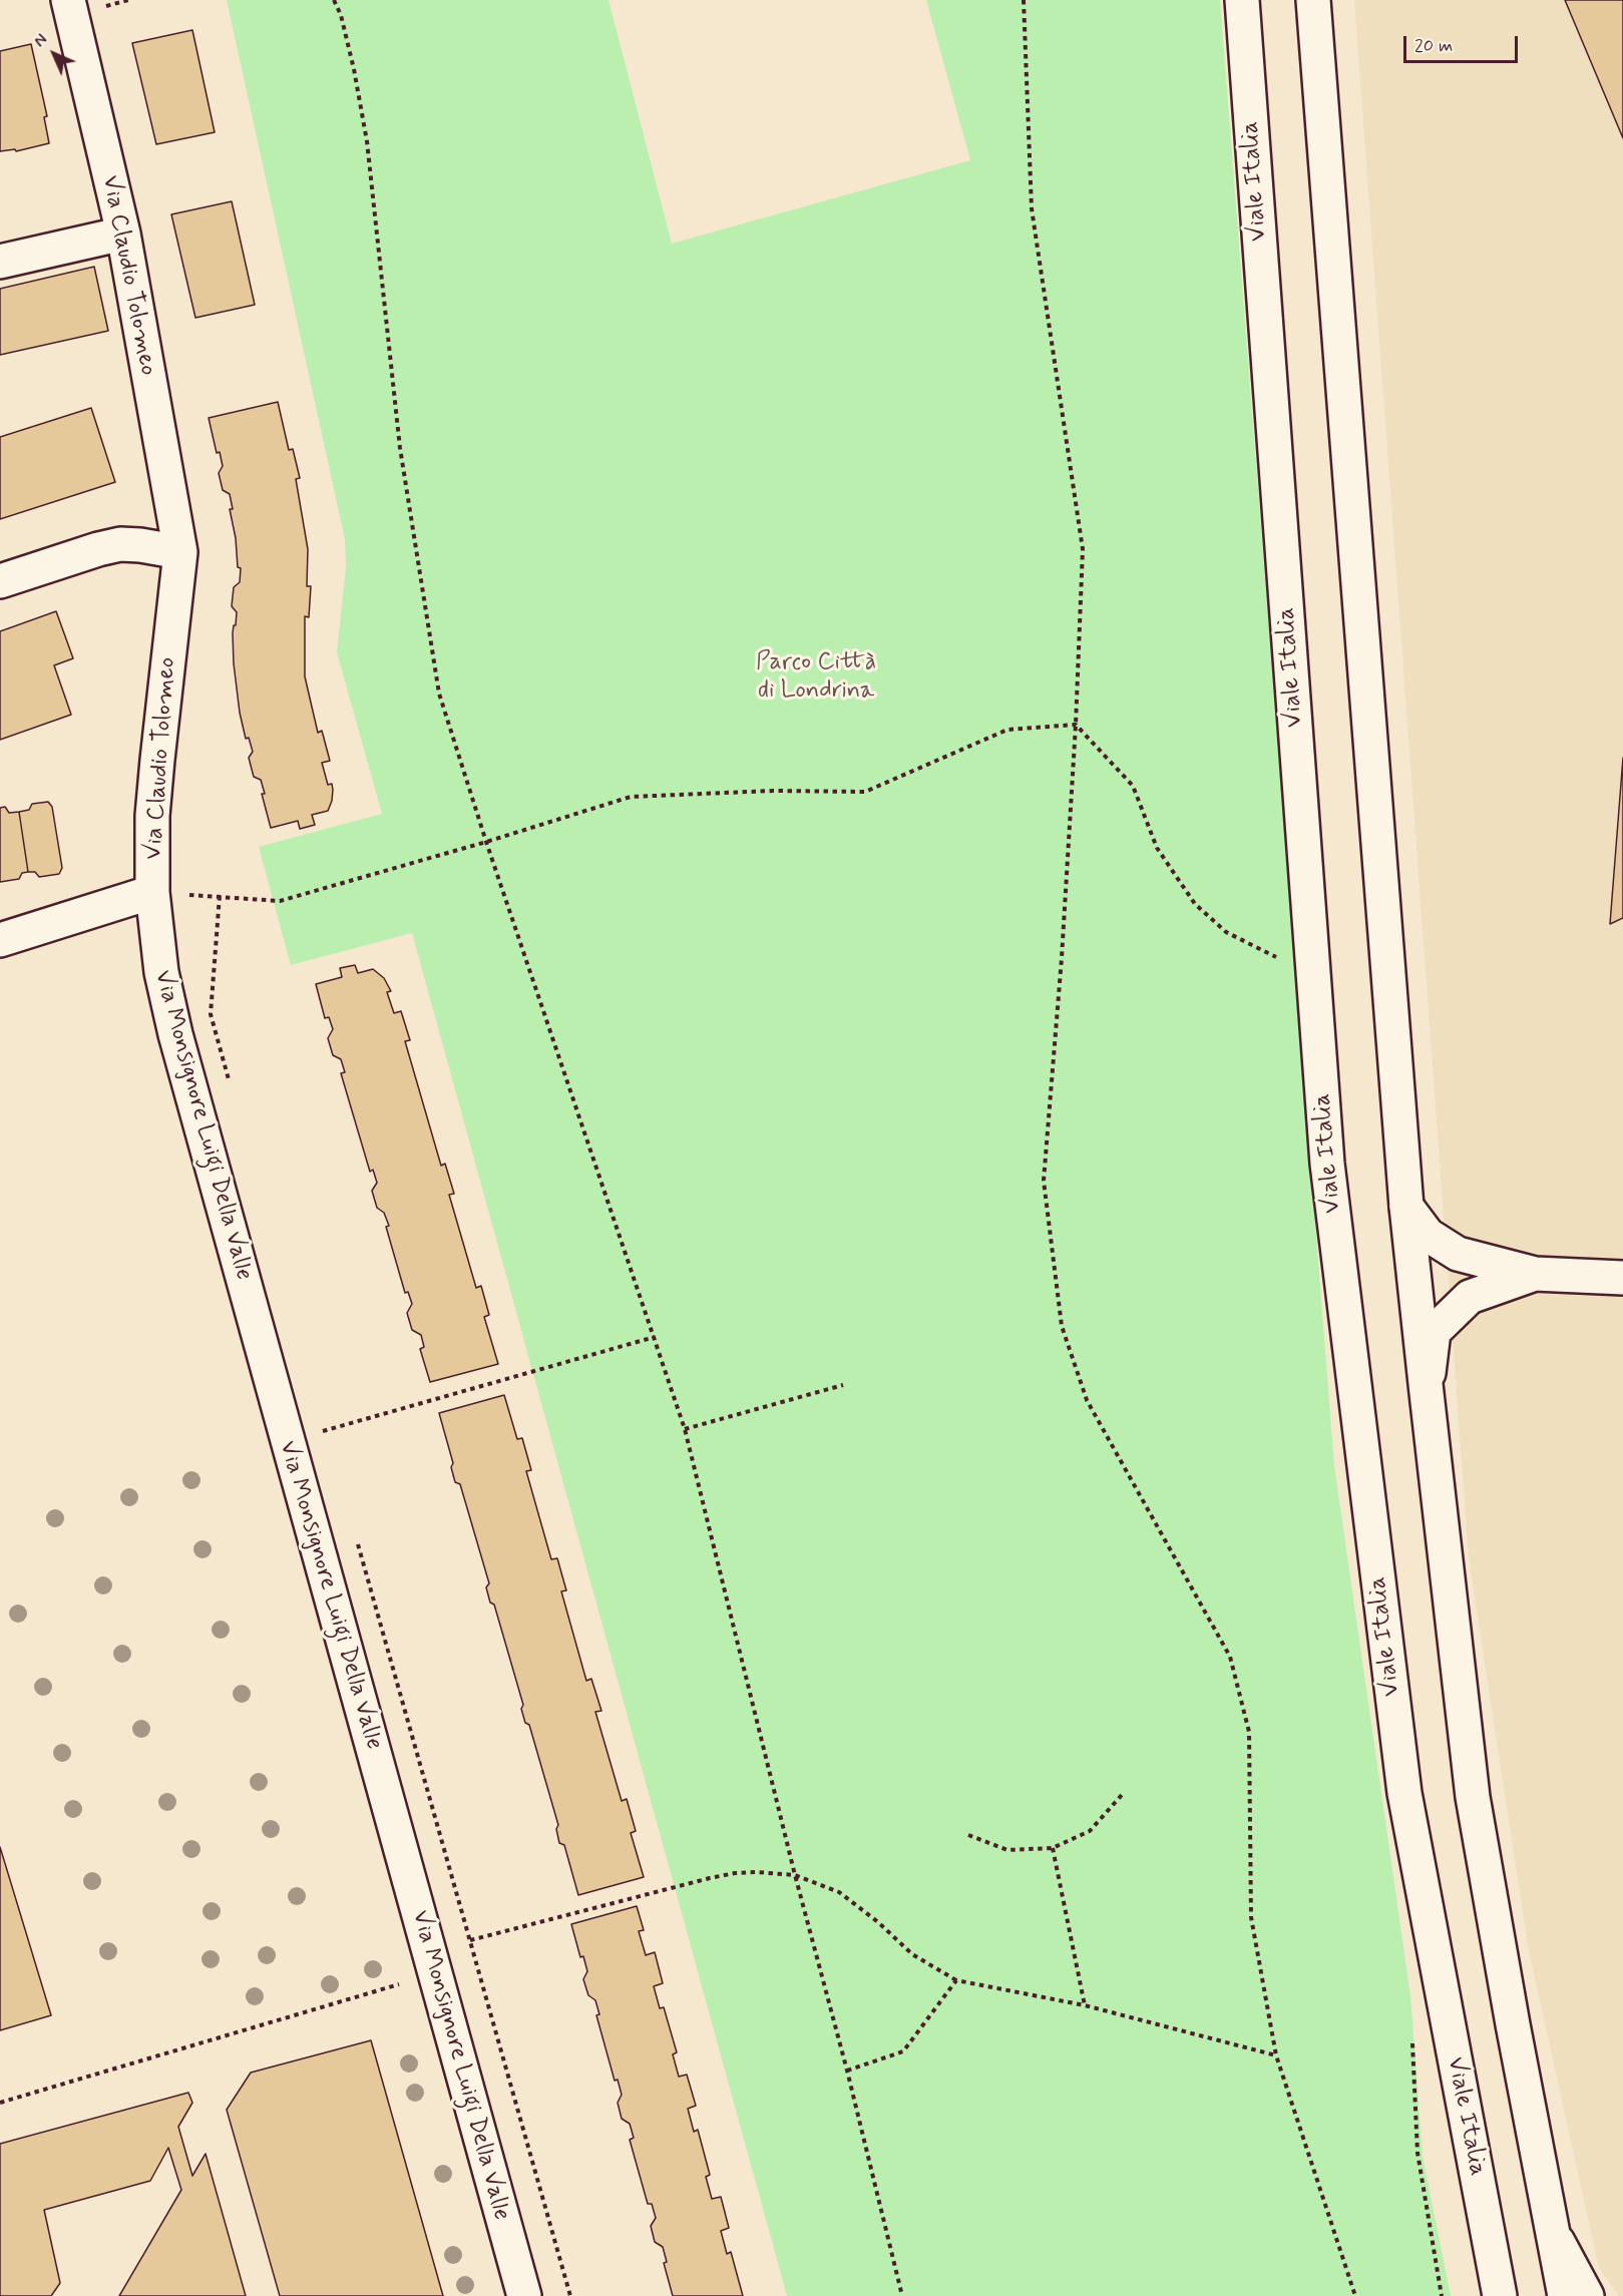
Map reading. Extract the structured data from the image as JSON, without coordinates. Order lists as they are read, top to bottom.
{
  "streets": {
    "main road": ["Viale Italia", "Via Claudio Tolomeo", "Via Monsignore Luigi Della Valle"]
  },
  "crossings": [
    ["Via Claudio Tolomeo", "Via Monsignore Luigi Della Valle"]
  ],
  "parks": ["Parco Città di Londrina"],
  "scale_bar": "20 m",
  "north": "top left"
}
